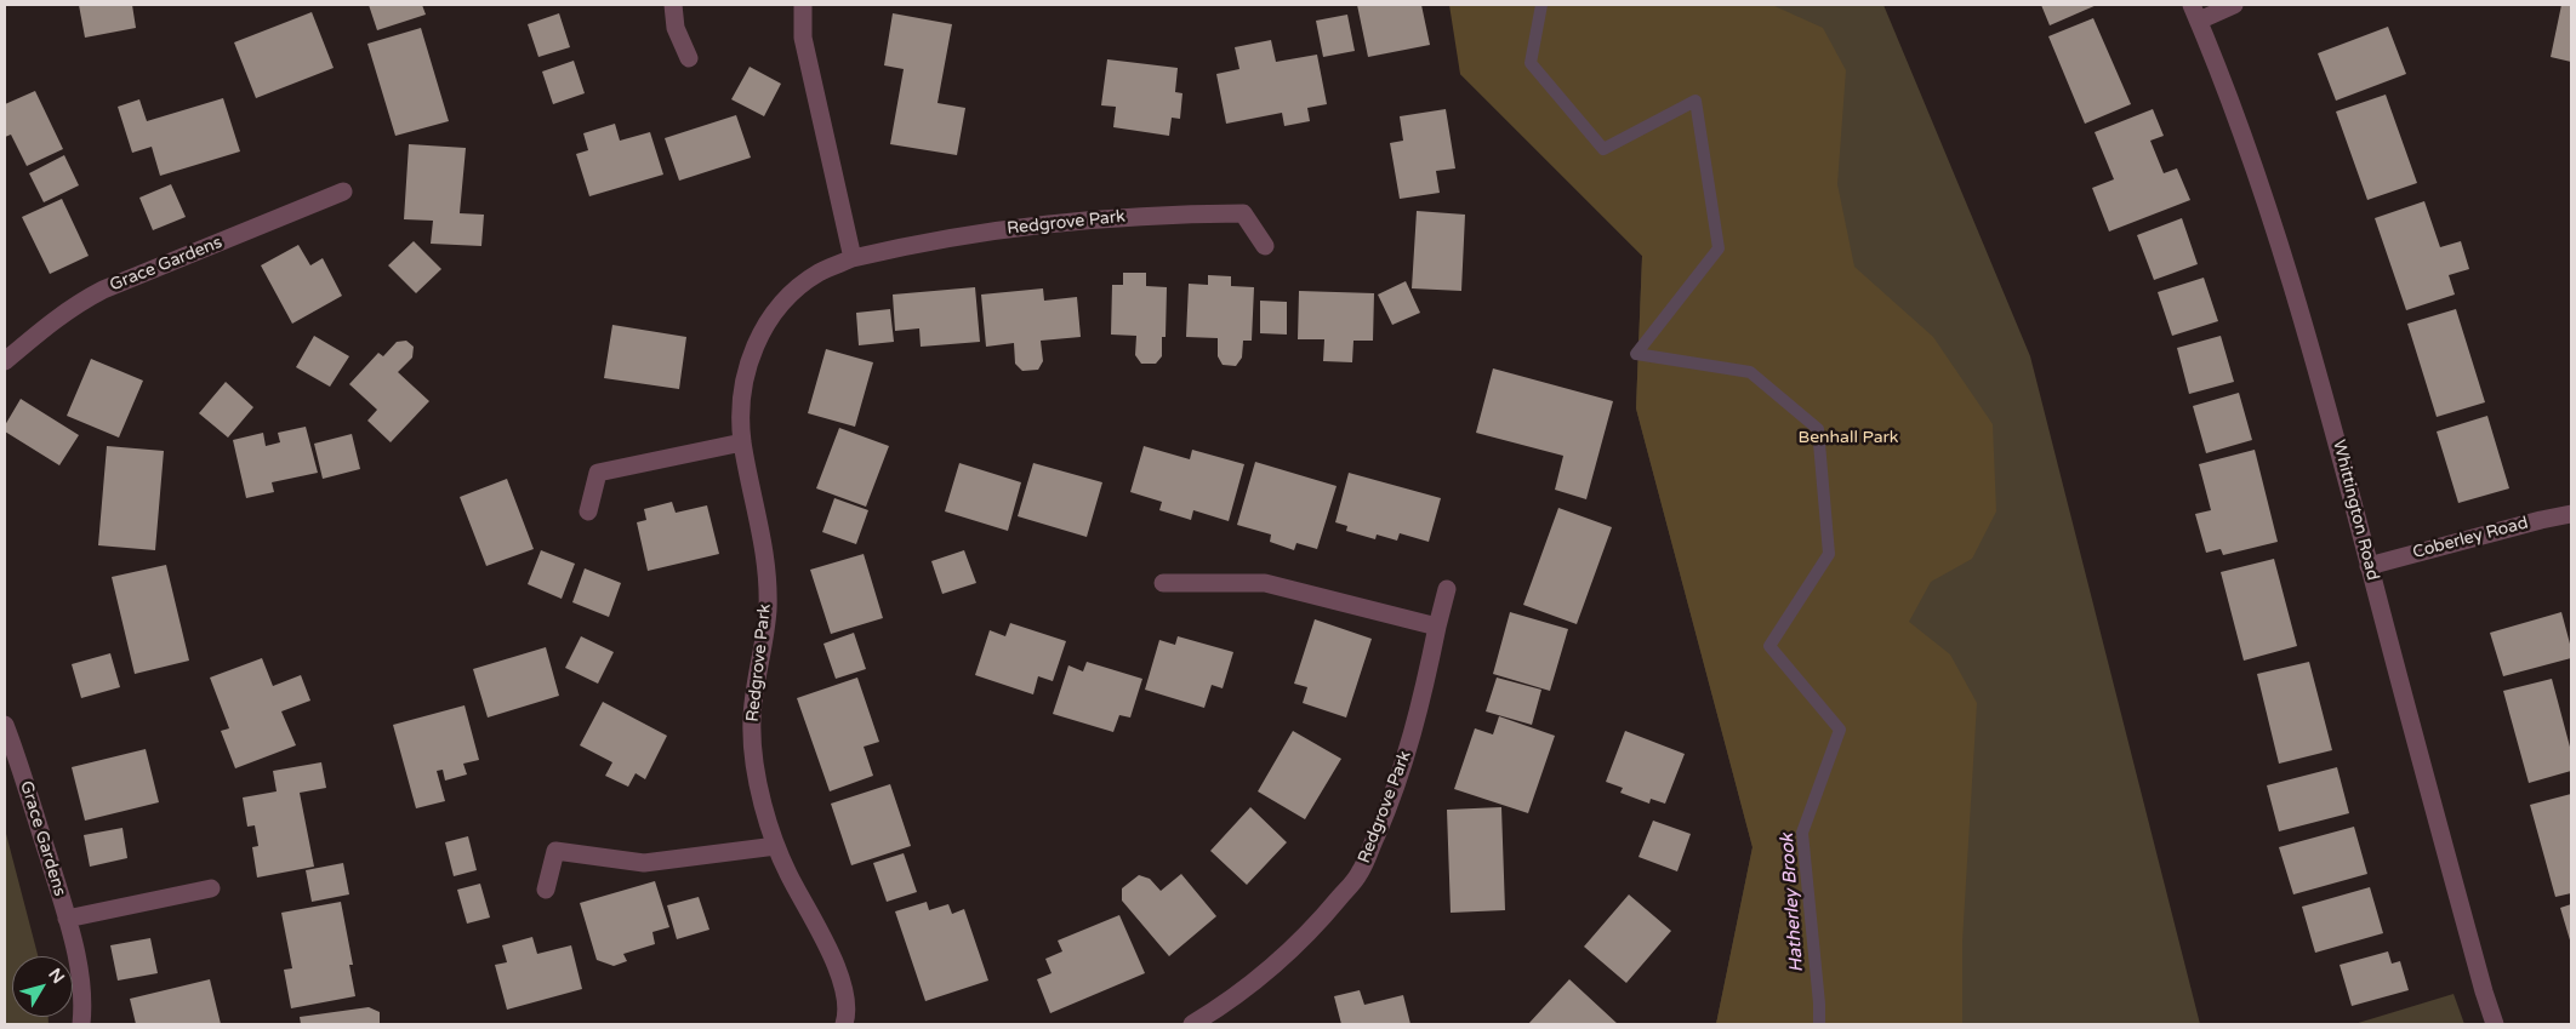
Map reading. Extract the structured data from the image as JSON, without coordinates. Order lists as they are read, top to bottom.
{
  "streets": {
    "street": [
      "Redgrove Park",
      "Grace Gardens",
      "Whittington Road",
      "Coberley Road"
    ]
  },
  "crossings": [
    ["Whittington Road", "Coberley Road"]
  ],
  "water": ["Hatherley Brook"],
  "parks": ["Benhall Park"],
  "north": "top right"
}
